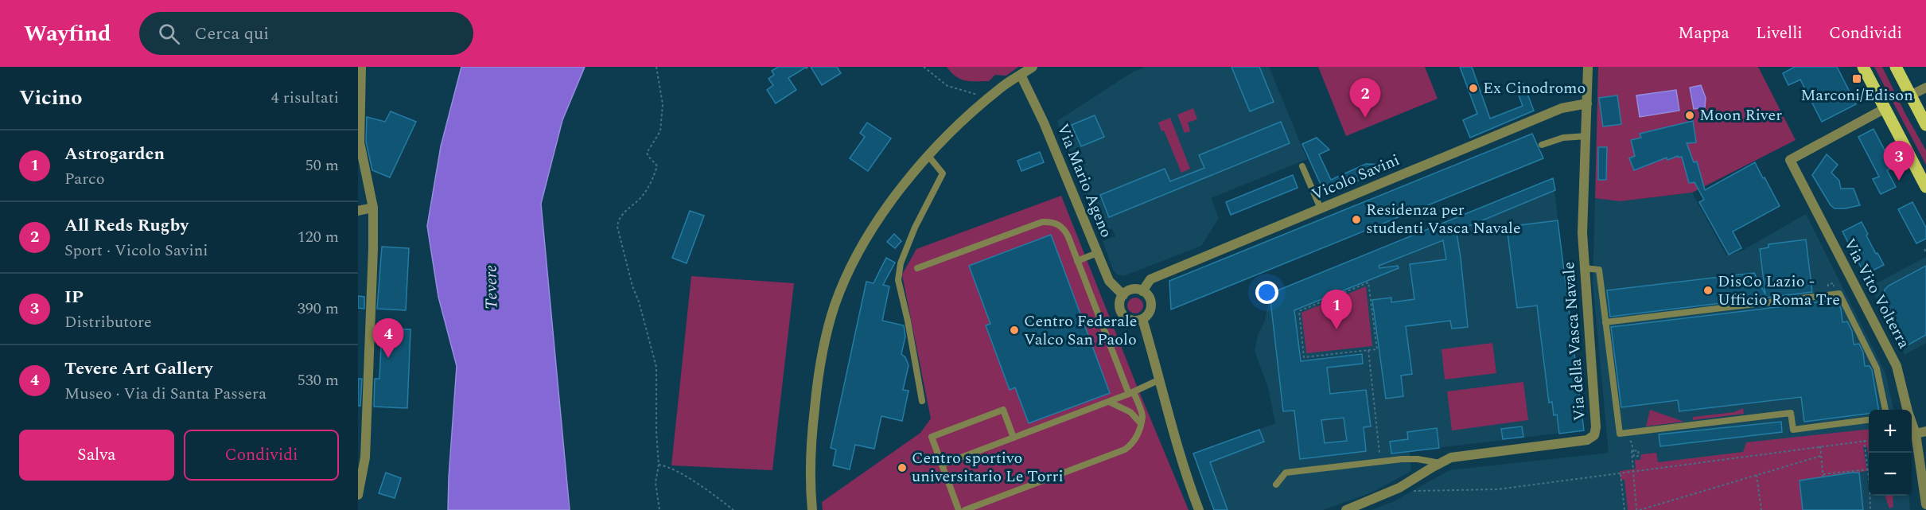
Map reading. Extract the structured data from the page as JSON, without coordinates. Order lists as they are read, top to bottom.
{
  "streets": {
    "street": [
      "Vicolo Savini",
      "Via Mario Ageno",
      "Via Vito Volterra",
      "Via della Vasca Navale"
    ]
  },
  "crossings": [
    ["Vicolo Savini", "Via Mario Ageno"],
    ["Vicolo Savini", "Via della Vasca Navale"]
  ],
  "water": ["Tevere"],
  "places": {
    "transit": ["Marconi/Edison"],
    "other": [
      "Ex Cinodromo",
      "Moon River",
      "Residenza per studenti Vasca Navale",
      "DisCo Lazio - Ufficio Roma Tre",
      "Centro Federale Valco San Paolo",
      "Centro sportivo universitario Le Torri"
    ]
  },
  "page": {
    "header": "Wayfind",
    "search": "Cerca qui",
    "nav": ["Mappa", "Livelli", "Condividi"],
    "heading": ["Vicino", "4 risultati"],
    "pins": [
      "2",
      "3",
      "1",
      "4"
    ],
    "list": [
      {
        "mark": "1",
        "name": "Astrogarden",
        "note": "Parco",
        "value": "50 m"
      },
      {
        "mark": "2",
        "name": "All Reds Rugby",
        "note": "Sport · Vicolo Savini",
        "value": "120 m"
      },
      {
        "mark": "3",
        "name": "IP",
        "note": "Distributore",
        "value": "390 m"
      },
      {
        "mark": "4",
        "name": "Tevere Art Gallery",
        "note": "Museo · Via di Santa Passera",
        "value": "530 m"
      }
    ],
    "map_buttons": ["+", "−"],
    "buttons": ["Salva", "Condividi"]
  }
}
